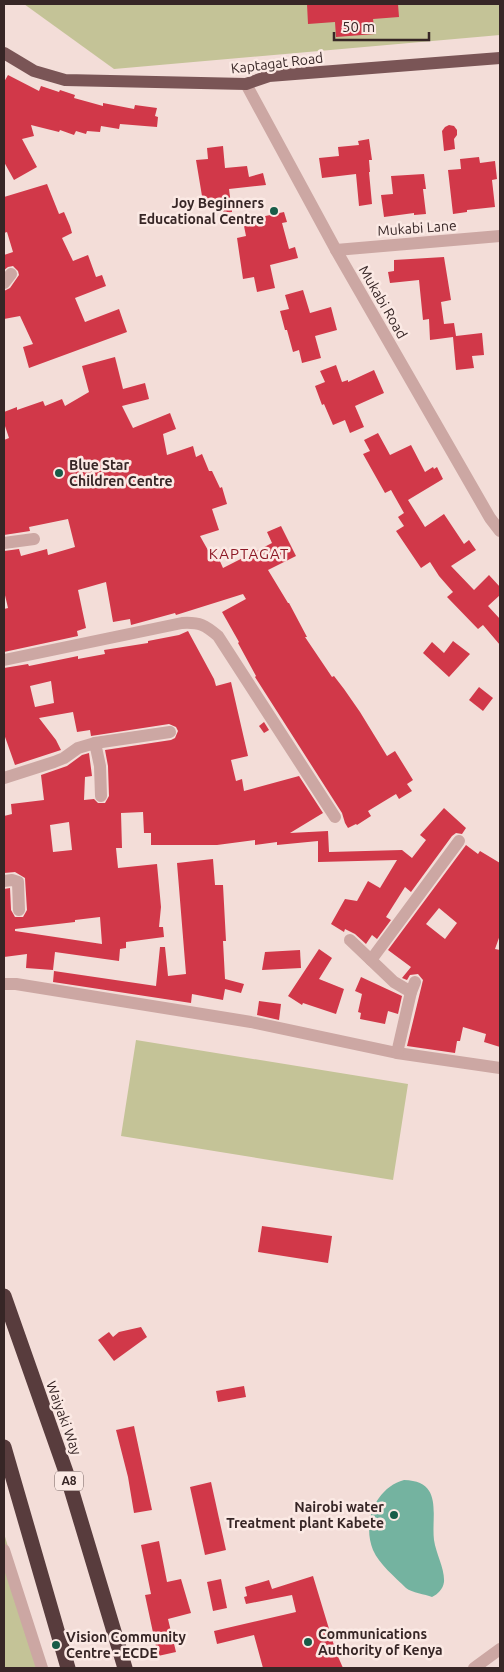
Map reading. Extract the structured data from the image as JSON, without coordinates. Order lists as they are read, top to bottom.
{
  "streets": {
    "highway": ["Waiyaki Way", "A8"],
    "main road": ["Kaptagat Road"],
    "street": ["Mukabi Lane", "Mukabi Road"]
  },
  "crossings": [
    ["Kaptagat Road", "Mukabi Road"],
    ["Mukabi Lane", "Mukabi Road"]
  ],
  "districts": ["KAPTAGAT"],
  "places": [
    "Joy Beginners Educational Centre",
    "Blue Star Children Centre",
    "Nairobi water Treatment plant Kabete",
    "Communications Authority of Kenya",
    "Vision Community Centre - ECDE"
  ],
  "scale_bar": "50 m"
}
